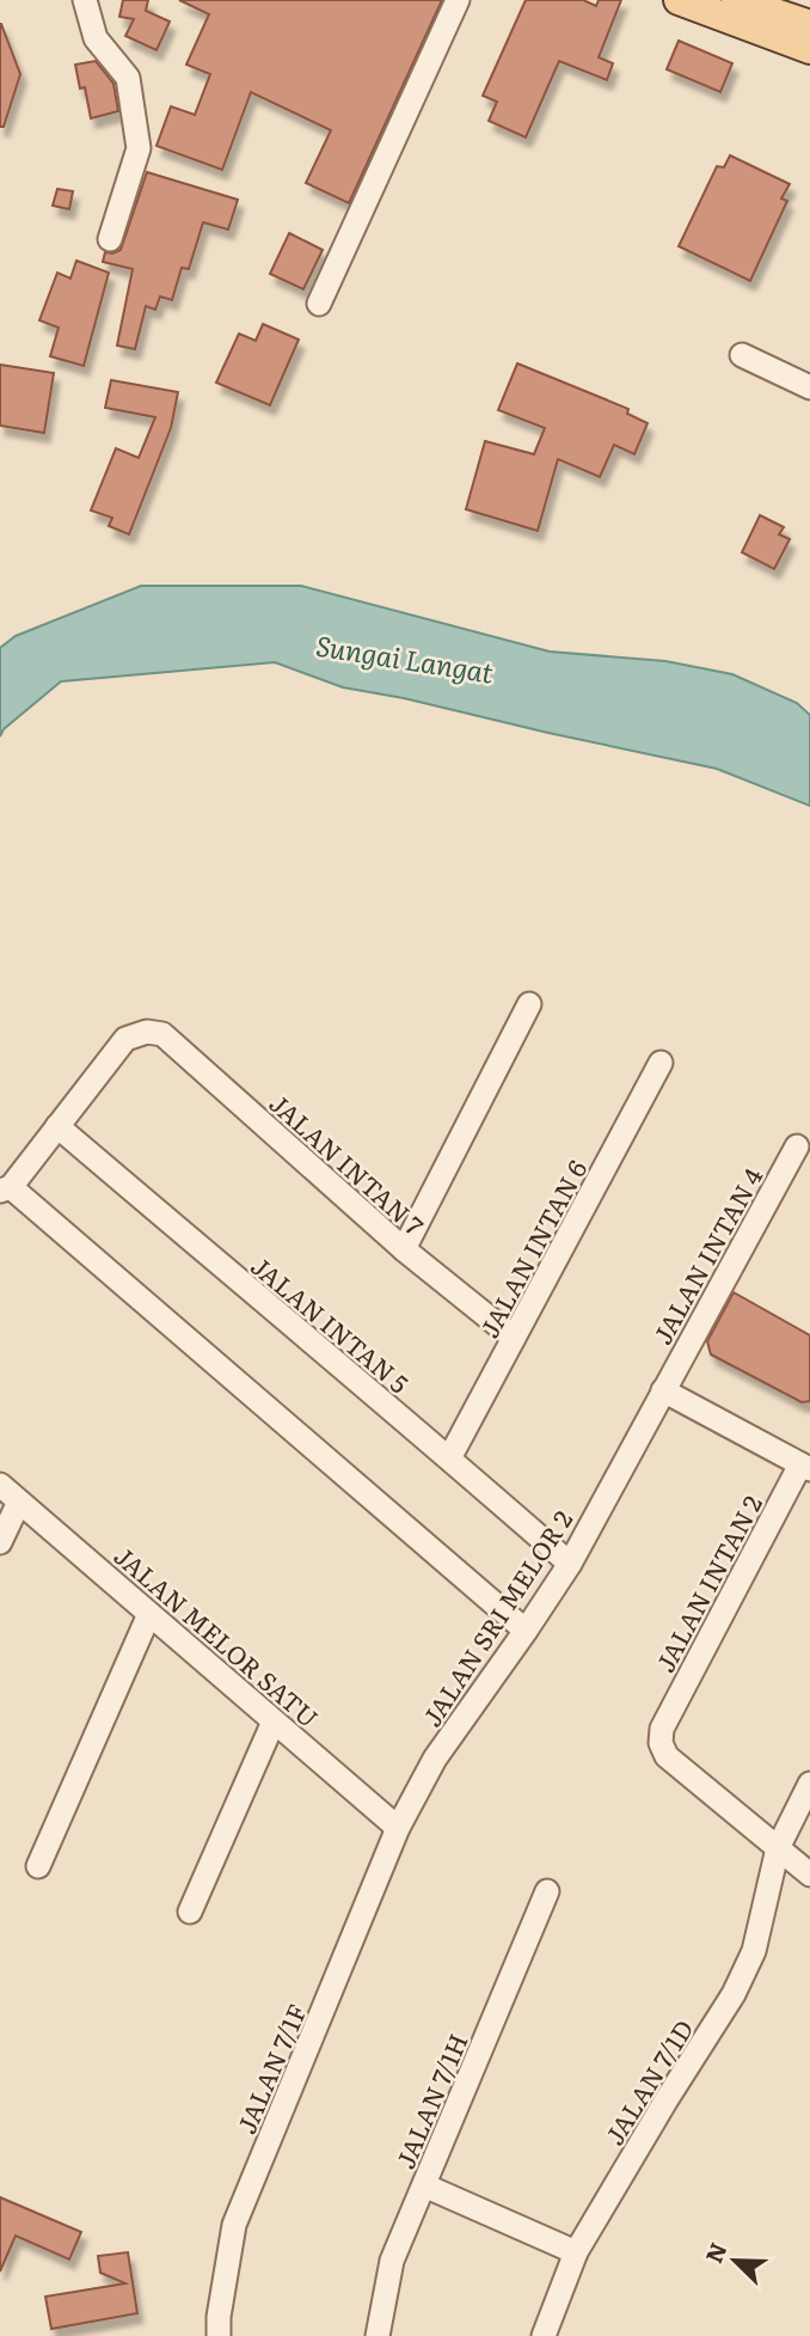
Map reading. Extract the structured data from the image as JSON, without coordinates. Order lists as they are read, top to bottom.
{
  "streets": {
    "street": [
      "JALAN INTAN 7",
      "JALAN INTAN 6",
      "JALAN INTAN 4",
      "JALAN INTAN 5",
      "JALAN INTAN 2",
      "JALAN SRI MELOR 2",
      "JALAN MELOR SATU",
      "JALAN 7/1F",
      "JALAN 7/1D",
      "JALAN 7/1H"
    ]
  },
  "crossings": [
    ["JALAN INTAN 7", "JALAN INTAN 6"],
    ["JALAN INTAN 7", "JALAN INTAN 5"],
    ["JALAN INTAN 6", "JALAN INTAN 5"],
    ["JALAN INTAN 4", "JALAN SRI MELOR 2"],
    ["JALAN INTAN 5", "JALAN SRI MELOR 2"],
    ["JALAN INTAN 2", "JALAN 7/1D"],
    ["JALAN SRI MELOR 2", "JALAN MELOR SATU"],
    ["JALAN SRI MELOR 2", "JALAN 7/1F"],
    ["JALAN MELOR SATU", "JALAN 7/1F"]
  ],
  "water": ["Sungai Langat"],
  "north": "top left"
}
